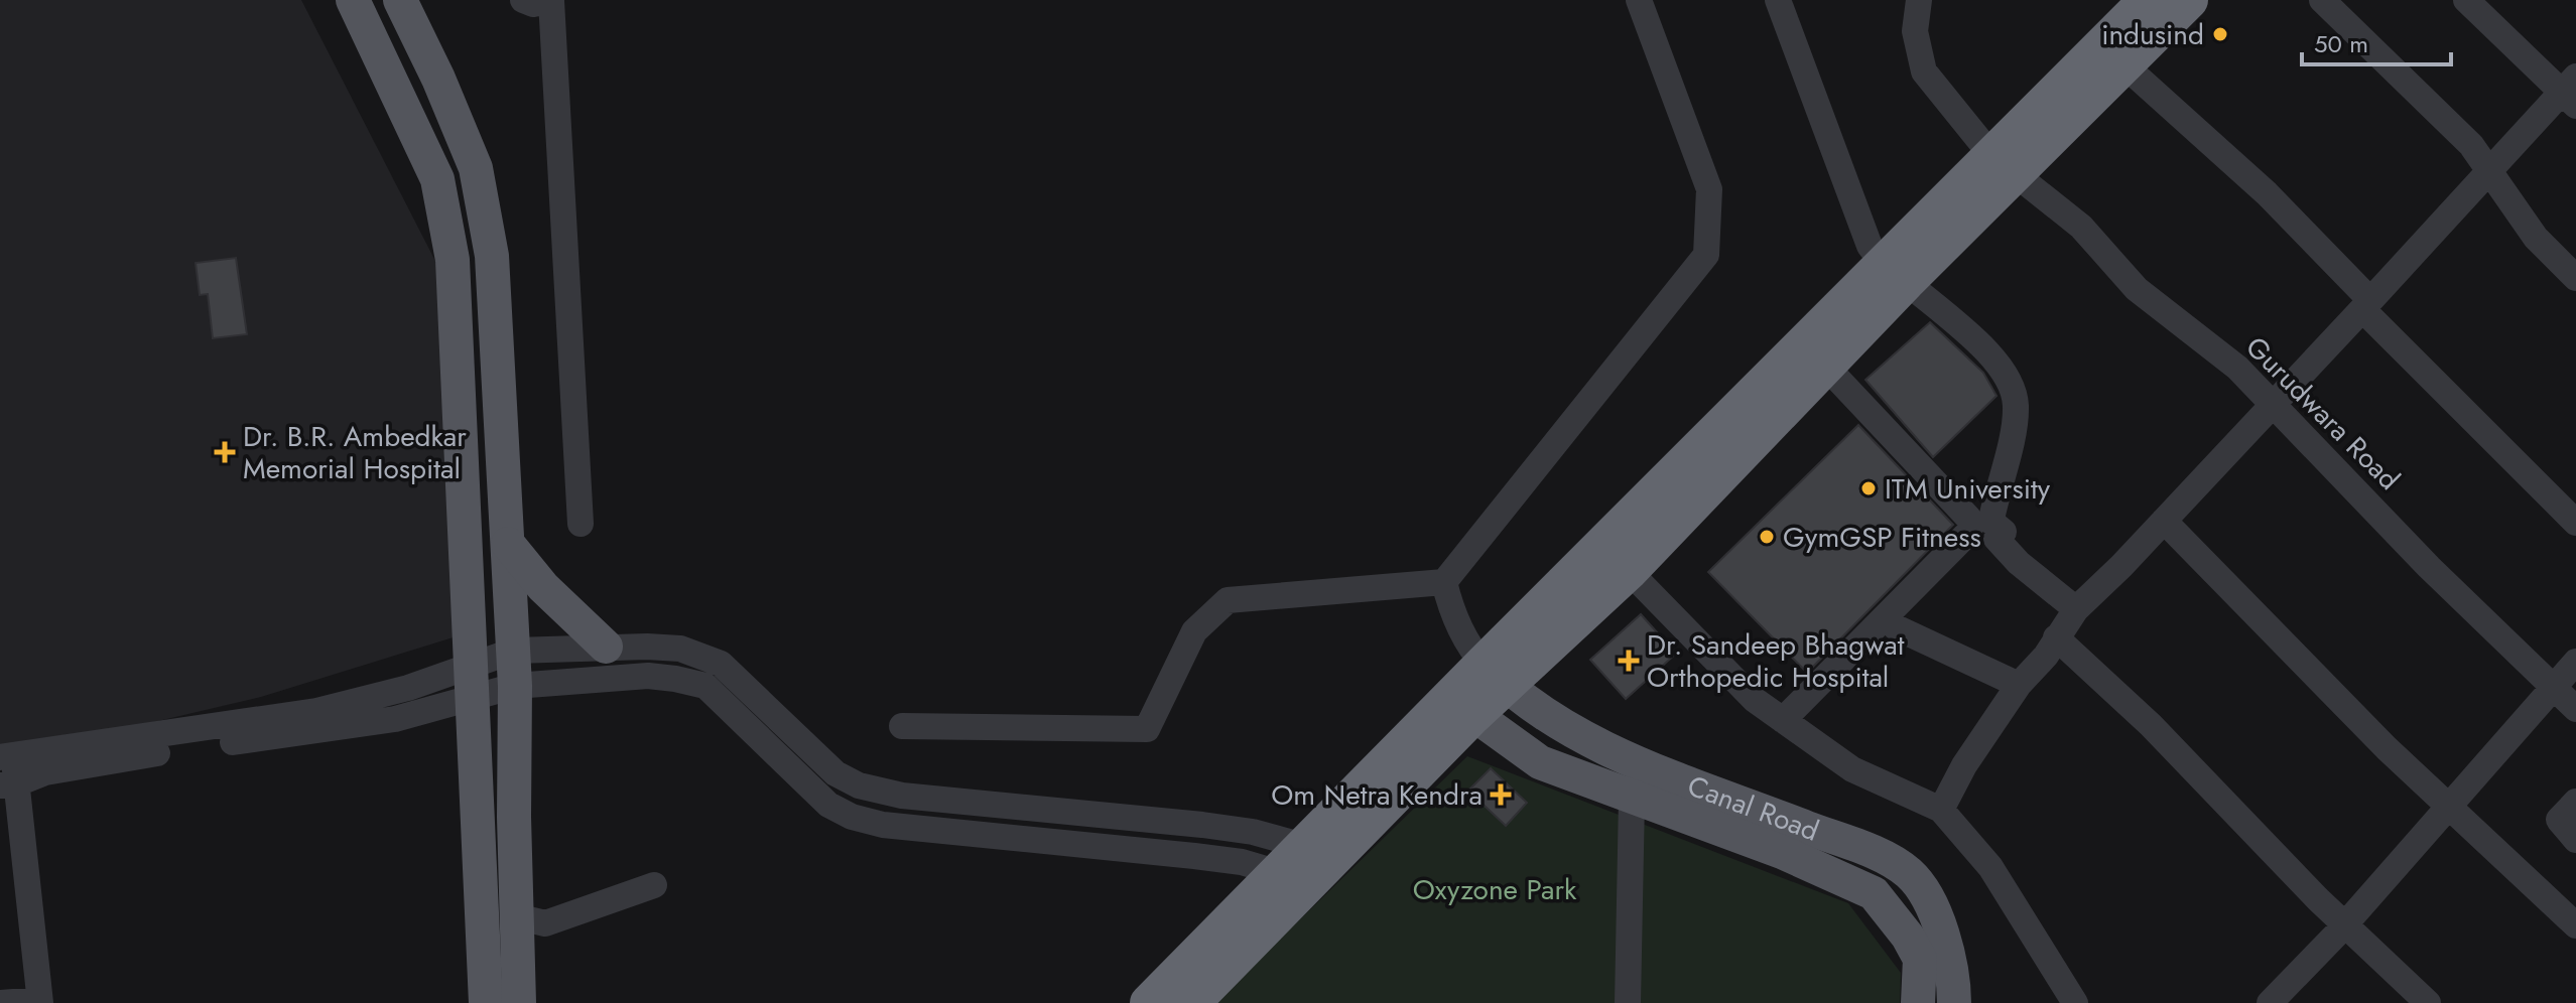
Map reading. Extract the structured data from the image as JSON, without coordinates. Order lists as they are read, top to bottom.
{
  "streets": {
    "main road": ["Canal Road"],
    "street": ["Gurudwara Road"]
  },
  "parks": ["Oxyzone Park"],
  "places": {
    "other": ["indusind", "ITM University", "GymGSP Fitness"],
    "health": ["Dr. B.R. Ambedkar Memorial Hospital", "Dr. Sandeep Bhagwat Orthopedic Hospital", "Om Netra Kendra"]
  },
  "scale_bar": "50 m"
}
